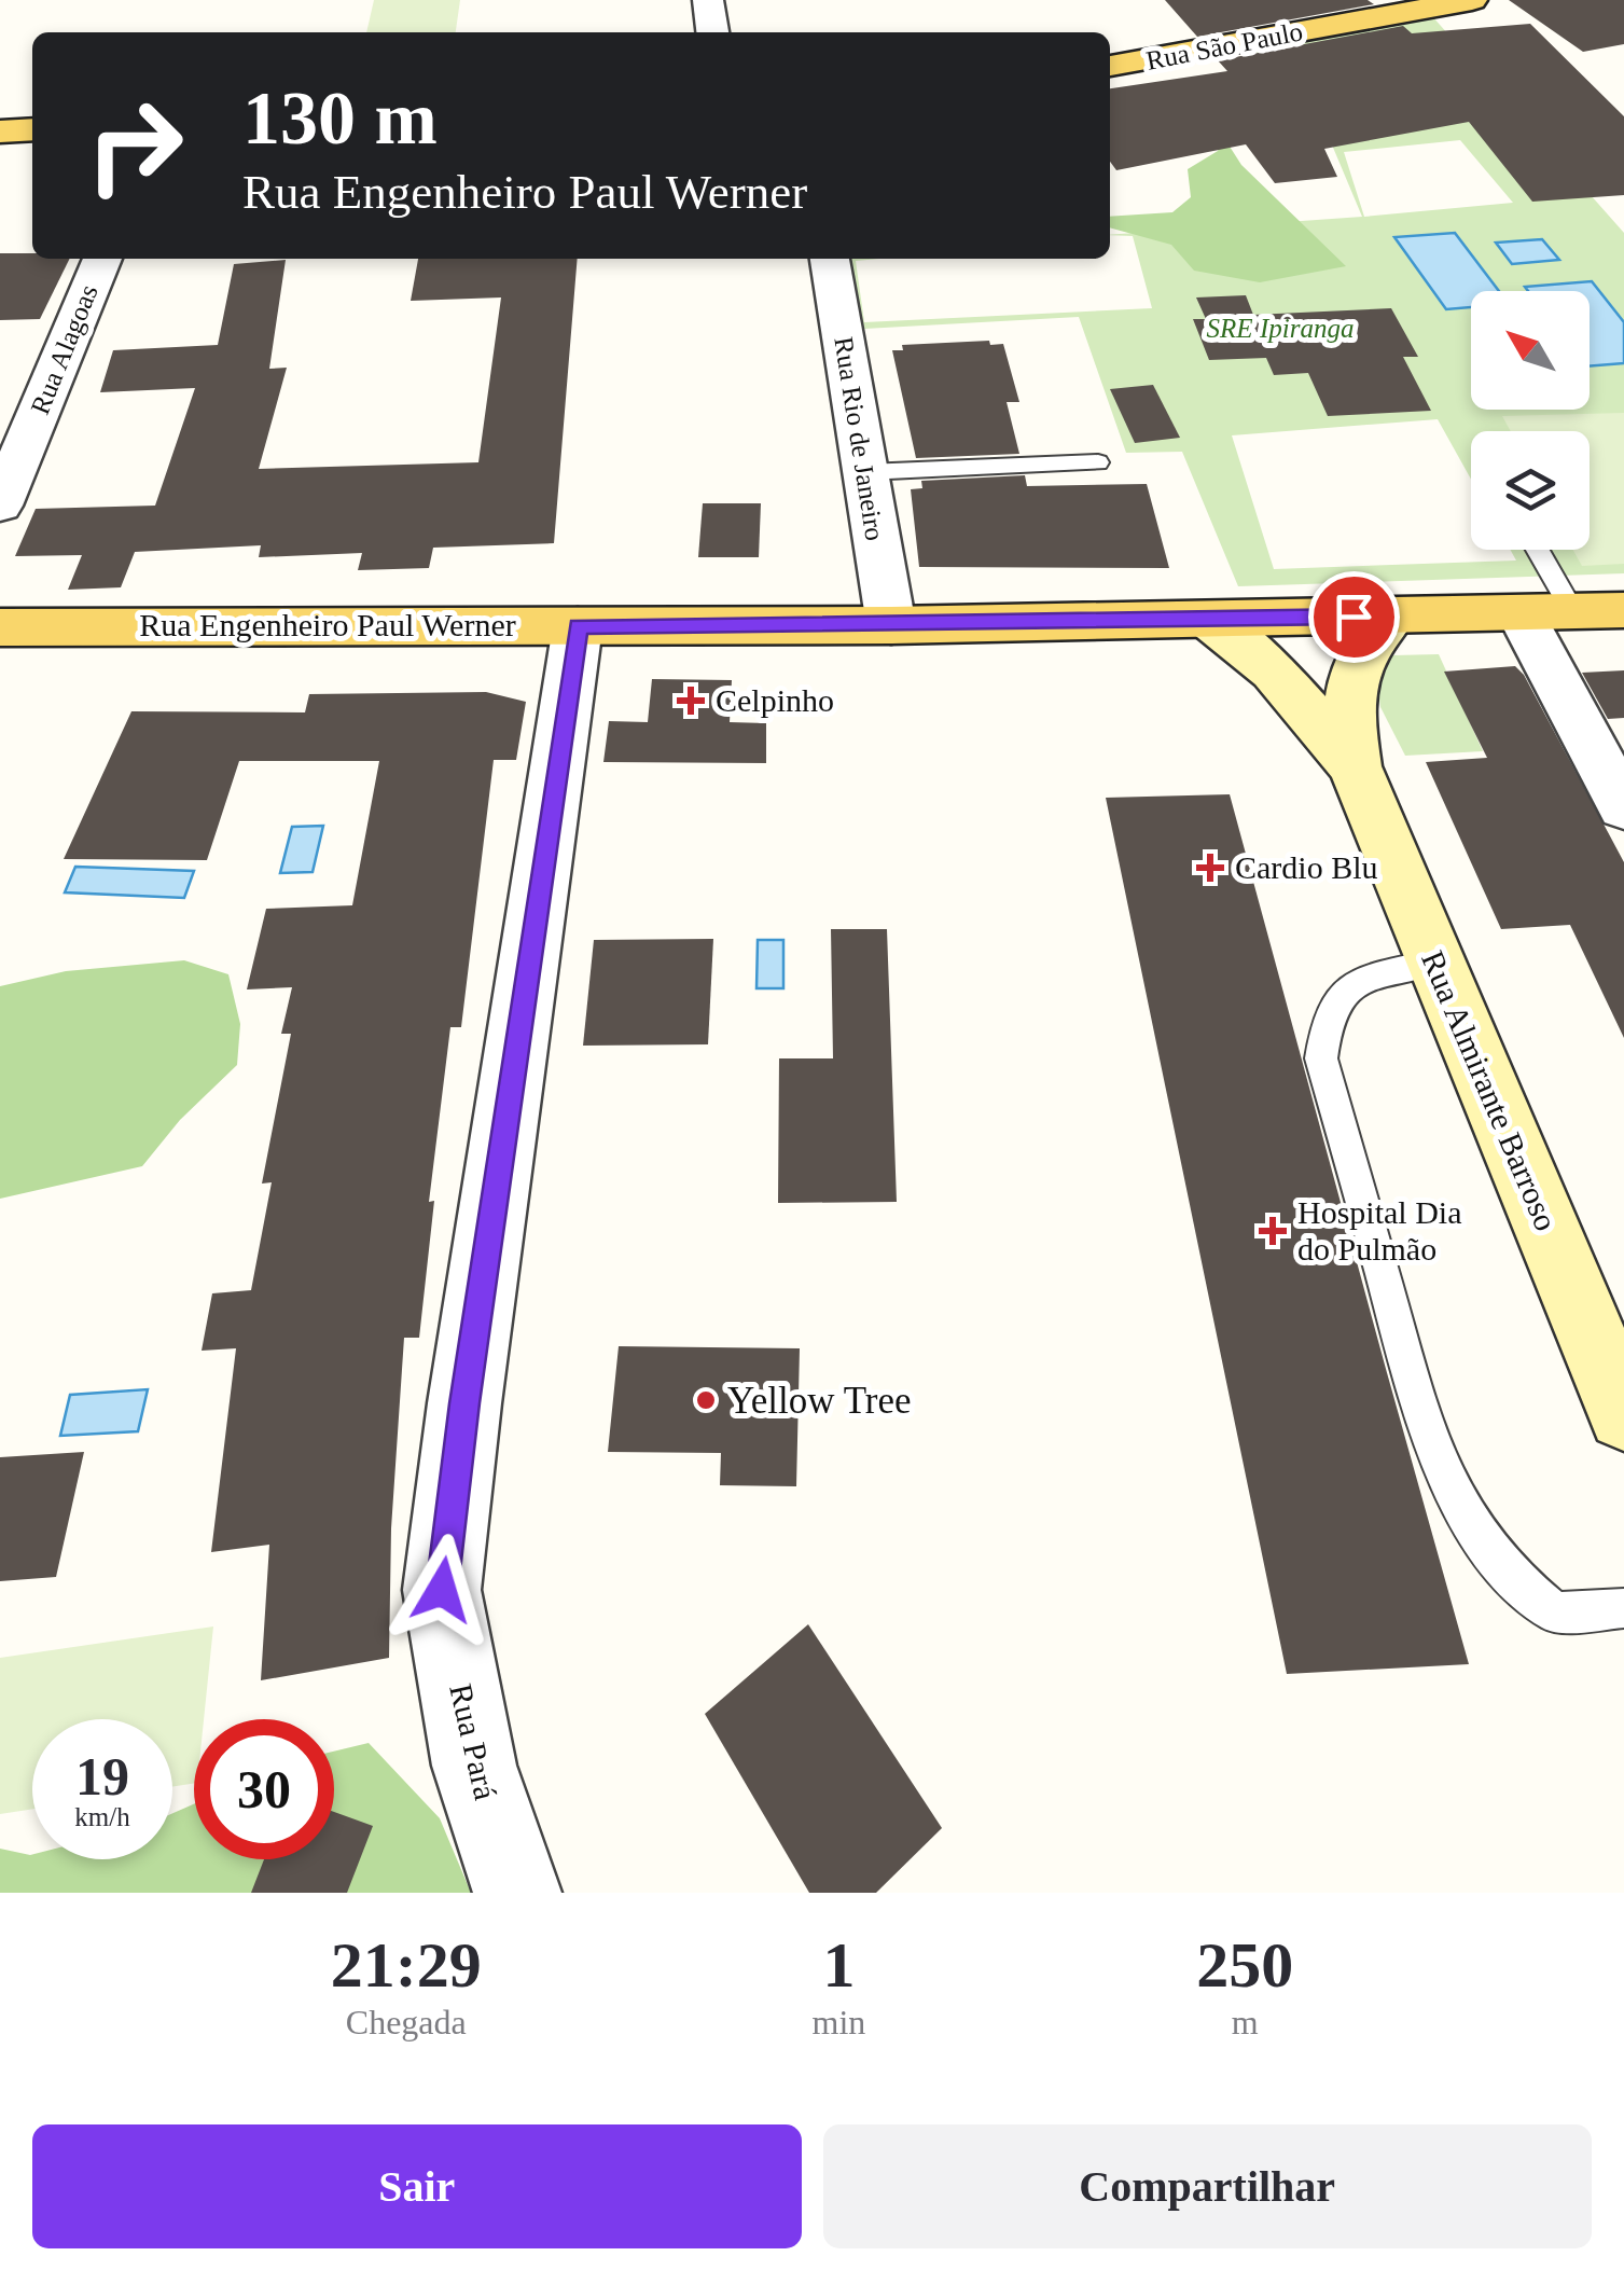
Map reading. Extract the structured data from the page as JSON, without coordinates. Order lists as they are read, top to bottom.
{
  "streets": {
    "main road": ["Rua São Paulo", "Rua Engenheiro Paul Werner", "Rua Almirante Barroso"],
    "street": ["Rua Alagoas", "Rua Rio de Janeiro", "Rua Pará"]
  },
  "crossings": [
    ["Rua Rio de Janeiro", "Rua Engenheiro Paul Werner"],
    ["Rua Engenheiro Paul Werner", "Rua Almirante Barroso"],
    ["Rua Engenheiro Paul Werner", "Rua Pará"]
  ],
  "parks": ["SRE Ipiranga"],
  "places": {
    "health": ["Celpinho", "Cardio Blu", "Hospital Dia do Pulmão"],
    "other": ["Yellow Tree"]
  },
  "north": "top left",
  "page": {
    "turn": ["130 m", "Rua Engenheiro Paul Werner"],
    "speed": "19 km/h",
    "limit": "30",
    "eta": [
      "21:29",
      "Chegada",
      "1",
      "min",
      "250",
      "m"
    ],
    "buttons": ["Sair", "Compartilhar"]
  }
}
